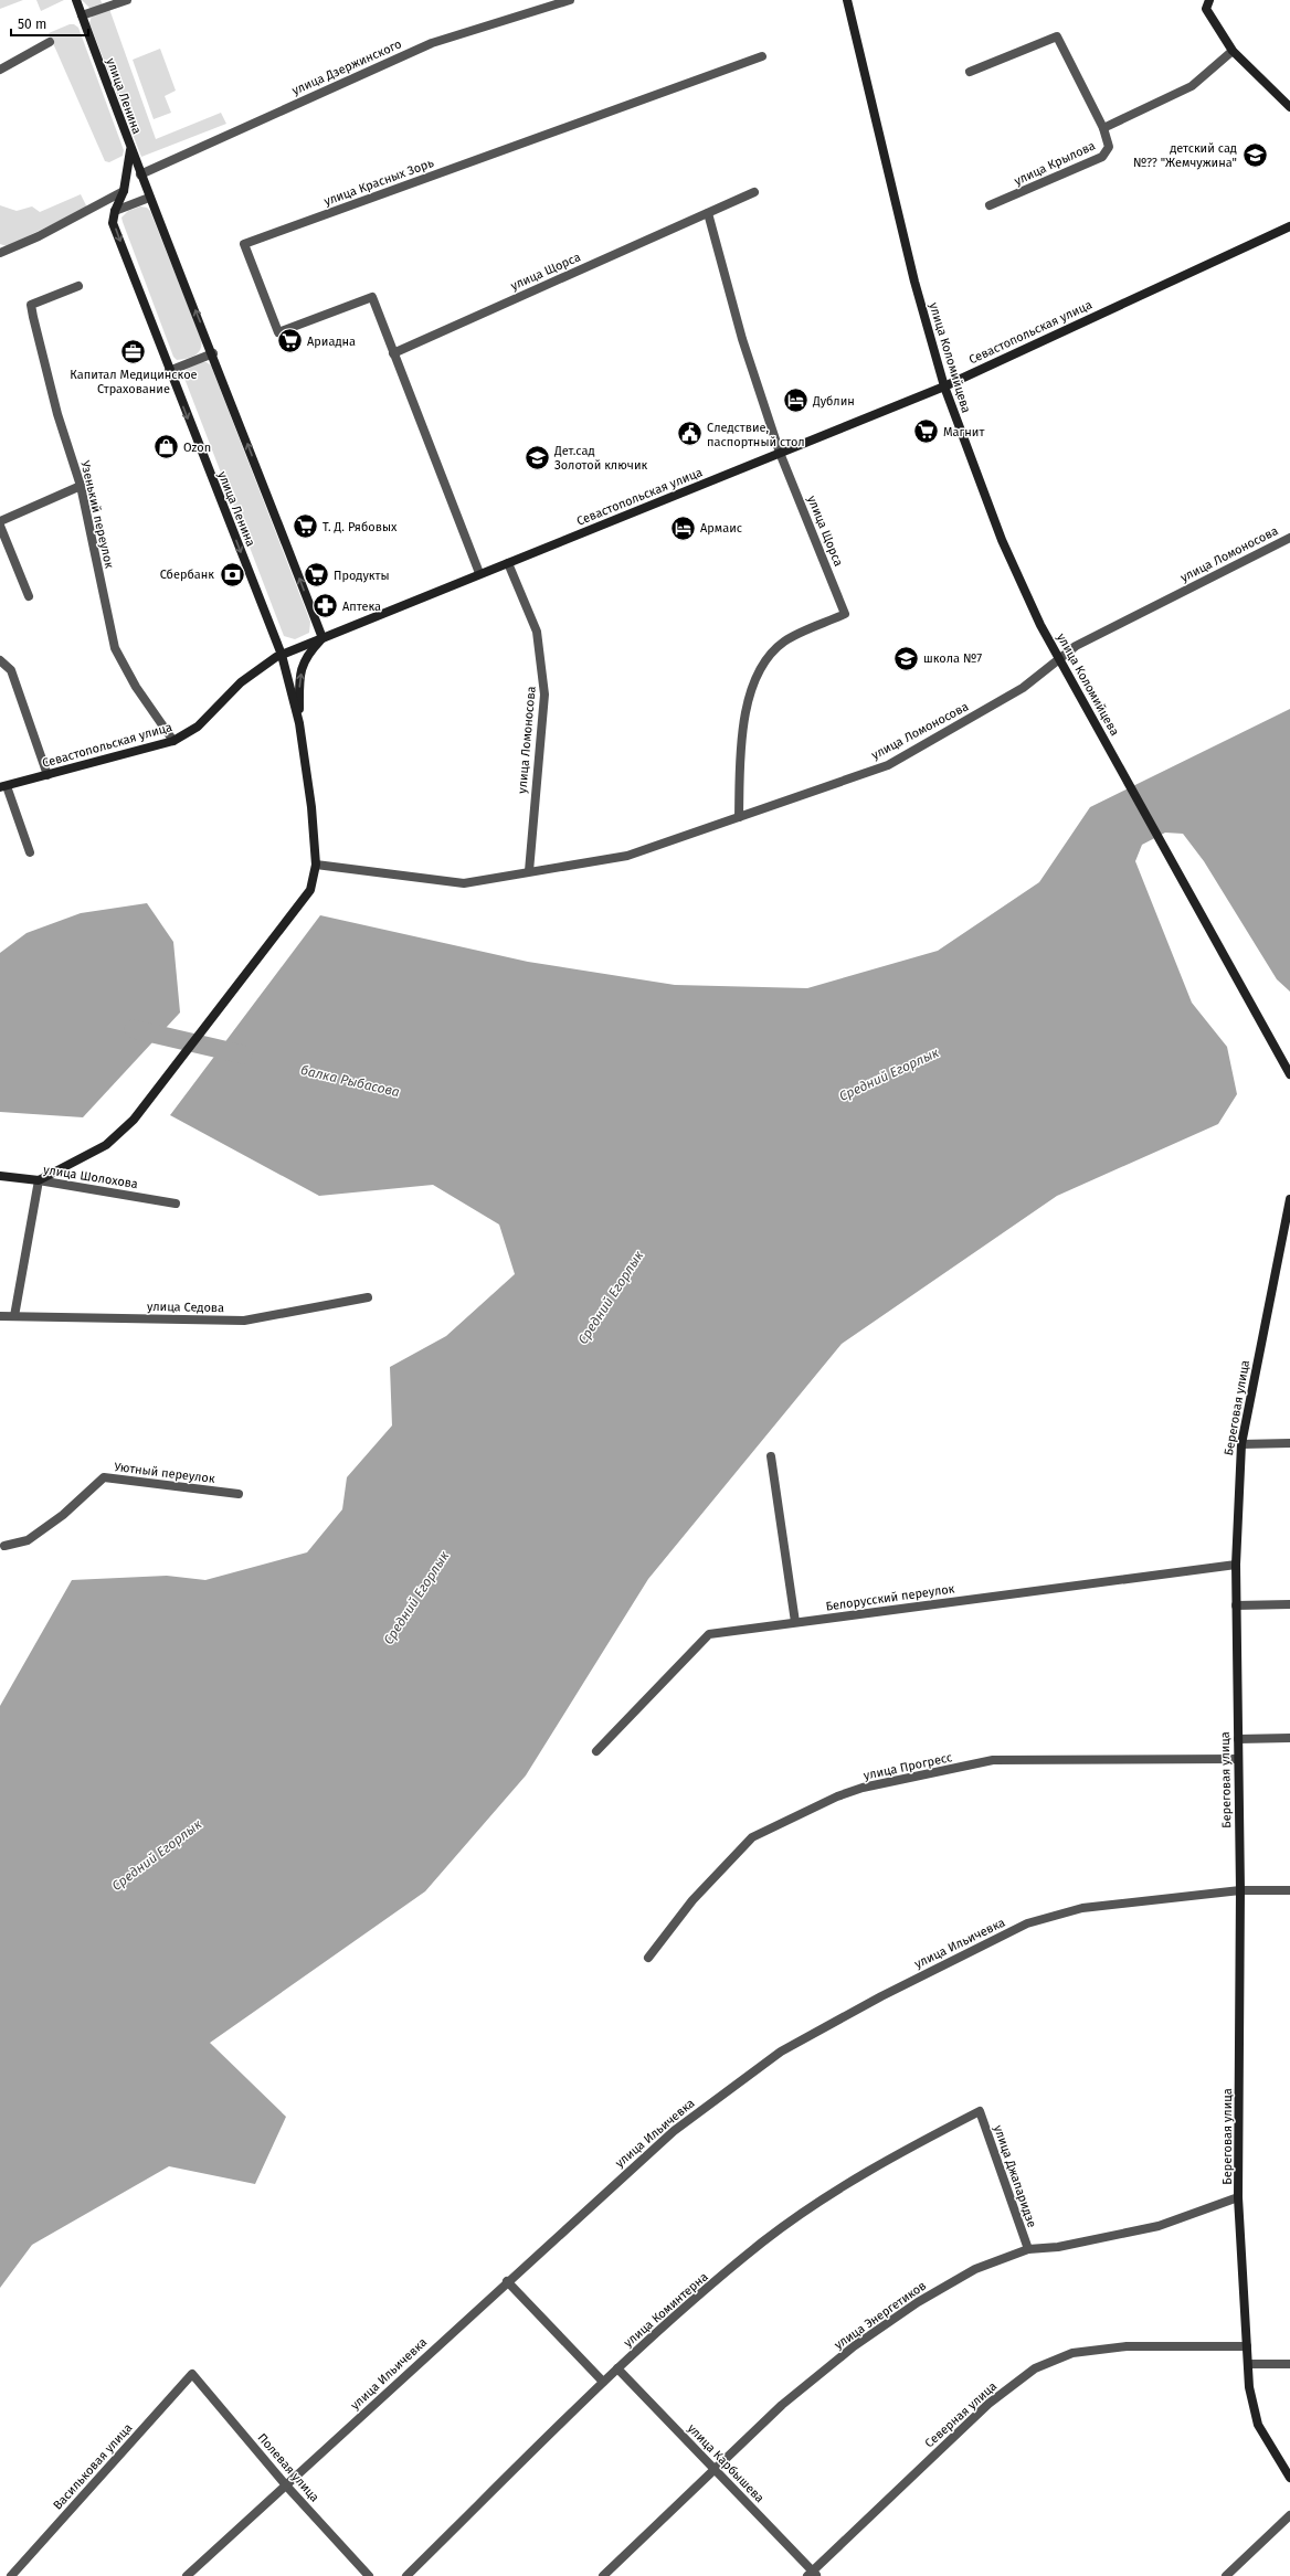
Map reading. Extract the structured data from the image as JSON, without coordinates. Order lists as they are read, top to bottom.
{
  "streets": {
    "main road": [
      "улица Ленина",
      "Севастопольская улица",
      "улица Коломийцева",
      "улица Шолохова",
      "Береговая улица"
    ],
    "street": [
      "улица Дзержинского",
      "улица Крылова",
      "улица Красных Зорь",
      "улица Щорса",
      "Узенький переулок",
      "улица Ломоносова",
      "улица Седова",
      "Уютный переулок",
      "Белорусский переулок",
      "улица Прогресс",
      "улица Ильичевка",
      "улица Джапаридзе",
      "улица Коминтерна",
      "улица Энергетиков",
      "Северная улица",
      "улица Карбышева",
      "Васильковая улица",
      "Полевая улица"
    ]
  },
  "crossings": [
    ["улица Дзержинского", "улица Ленина"],
    ["улица Ленина", "Севастопольская улица"],
    ["улица Красных Зорь", "улица Щорса"],
    ["улица Щорса", "Севастопольская улица"],
    ["улица Щорса", "улица Ломоносова"],
    ["Севастопольская улица", "улица Коломийцева"],
    ["Севастопольская улица", "Узенький переулок"],
    ["Севастопольская улица", "улица Ломоносова"],
    ["улица Коломийцева", "улица Ломоносова"],
    ["Береговая улица", "Белорусский переулок"],
    ["Береговая улица", "улица Прогресс"],
    ["Береговая улица", "улица Ильичевка"],
    ["Береговая улица", "улица Энергетиков"],
    ["Береговая улица", "Северная улица"],
    ["улица Ильичевка", "Полевая улица"],
    ["улица Джапаридзе", "улица Коминтерна"],
    ["улица Джапаридзе", "улица Энергетиков"],
    ["улица Коминтерна", "улица Карбышева"],
    ["улица Энергетиков", "улица Карбышева"],
    ["Северная улица", "улица Карбышева"],
    ["Васильковая улица", "Полевая улица"]
  ],
  "water": ["Средний Егорлык", "балка Рыбасова"],
  "places": {
    "school or university": ["детский сад №?? \"Жемчужина\"", "Дет.сад Золотой ключик", "школа №7"],
    "supermarket": [
      "Ариадна",
      "Магнит",
      "Т. Д. Рябовых",
      "Продукты"
    ],
    "office": ["Капитал Медицинское Страхование"],
    "hotel": ["Дублин", "Армаис"],
    "public building": ["Следствие, паспортный стол"],
    "shop": ["Ozon"],
    "bank": ["Сбербанк"],
    "pharmacy": ["Аптека"]
  },
  "scale_bar": "50 m"
}
